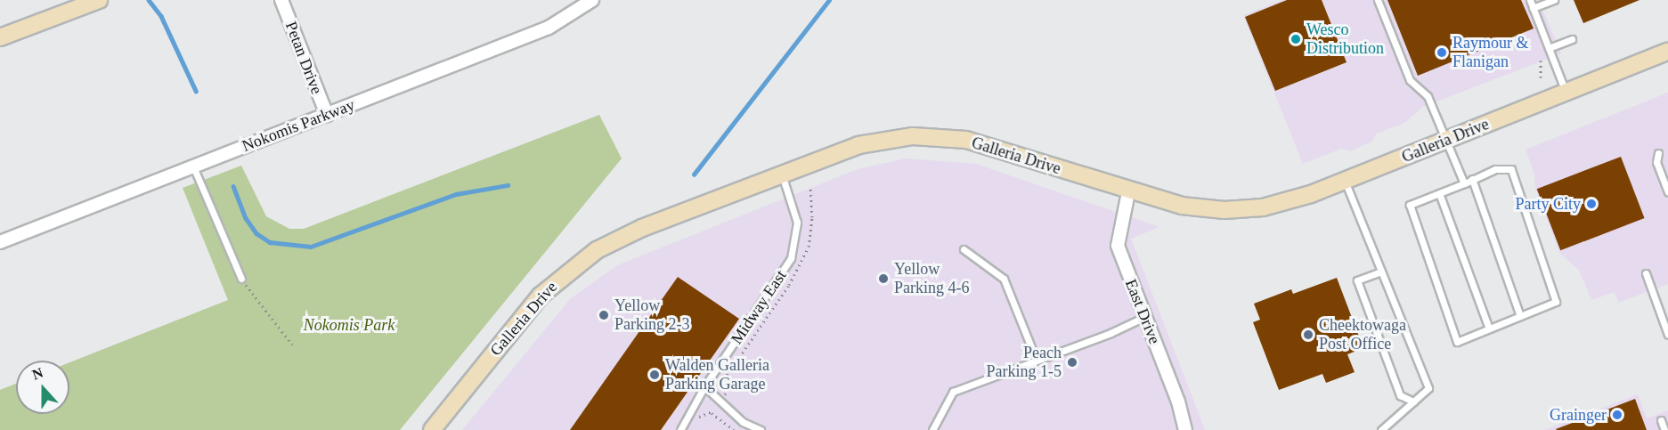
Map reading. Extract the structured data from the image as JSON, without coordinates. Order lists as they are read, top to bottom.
{
  "streets": {
    "street": [
      "Petan Drive",
      "Nokomis Parkway",
      "Galleria Drive",
      "East Drive"
    ],
    "lane": ["Midway East"]
  },
  "crossings": [
    ["Petan Drive", "Nokomis Parkway"],
    ["Galleria Drive", "Midway East"],
    ["Galleria Drive", "East Drive"]
  ],
  "parks": ["Nokomis Park"],
  "places": [
    "Wesco Distribution",
    "Raymour & Flanigan",
    "Party City",
    "Yellow Parking 4-6",
    "Yellow Parking 2-3",
    "Cheektowaga Post Office",
    "Peach Parking 1-5",
    "Walden Galleria Parking Garage",
    "Grainger"
  ],
  "north": "top"
}
